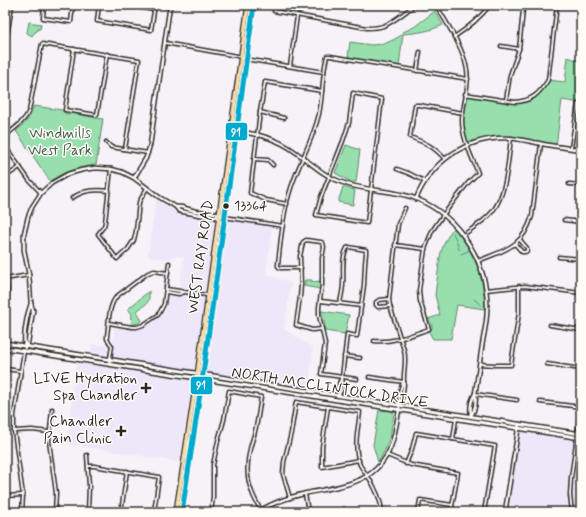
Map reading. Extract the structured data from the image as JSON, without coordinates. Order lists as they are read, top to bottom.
{
  "streets": {
    "main road": ["WEST RAY ROAD", "NORTH MCCLINTOCK DRIVE"]
  },
  "crossings": [
    ["WEST RAY ROAD", "NORTH MCCLINTOCK DRIVE"]
  ],
  "parks": ["Windmills West Park"],
  "places": {
    "other": ["13364"],
    "health": ["LIVE Hydration Spa Chandler", "Chandler Pain Clinic"]
  },
  "lines": ["transit line 91"]
}
